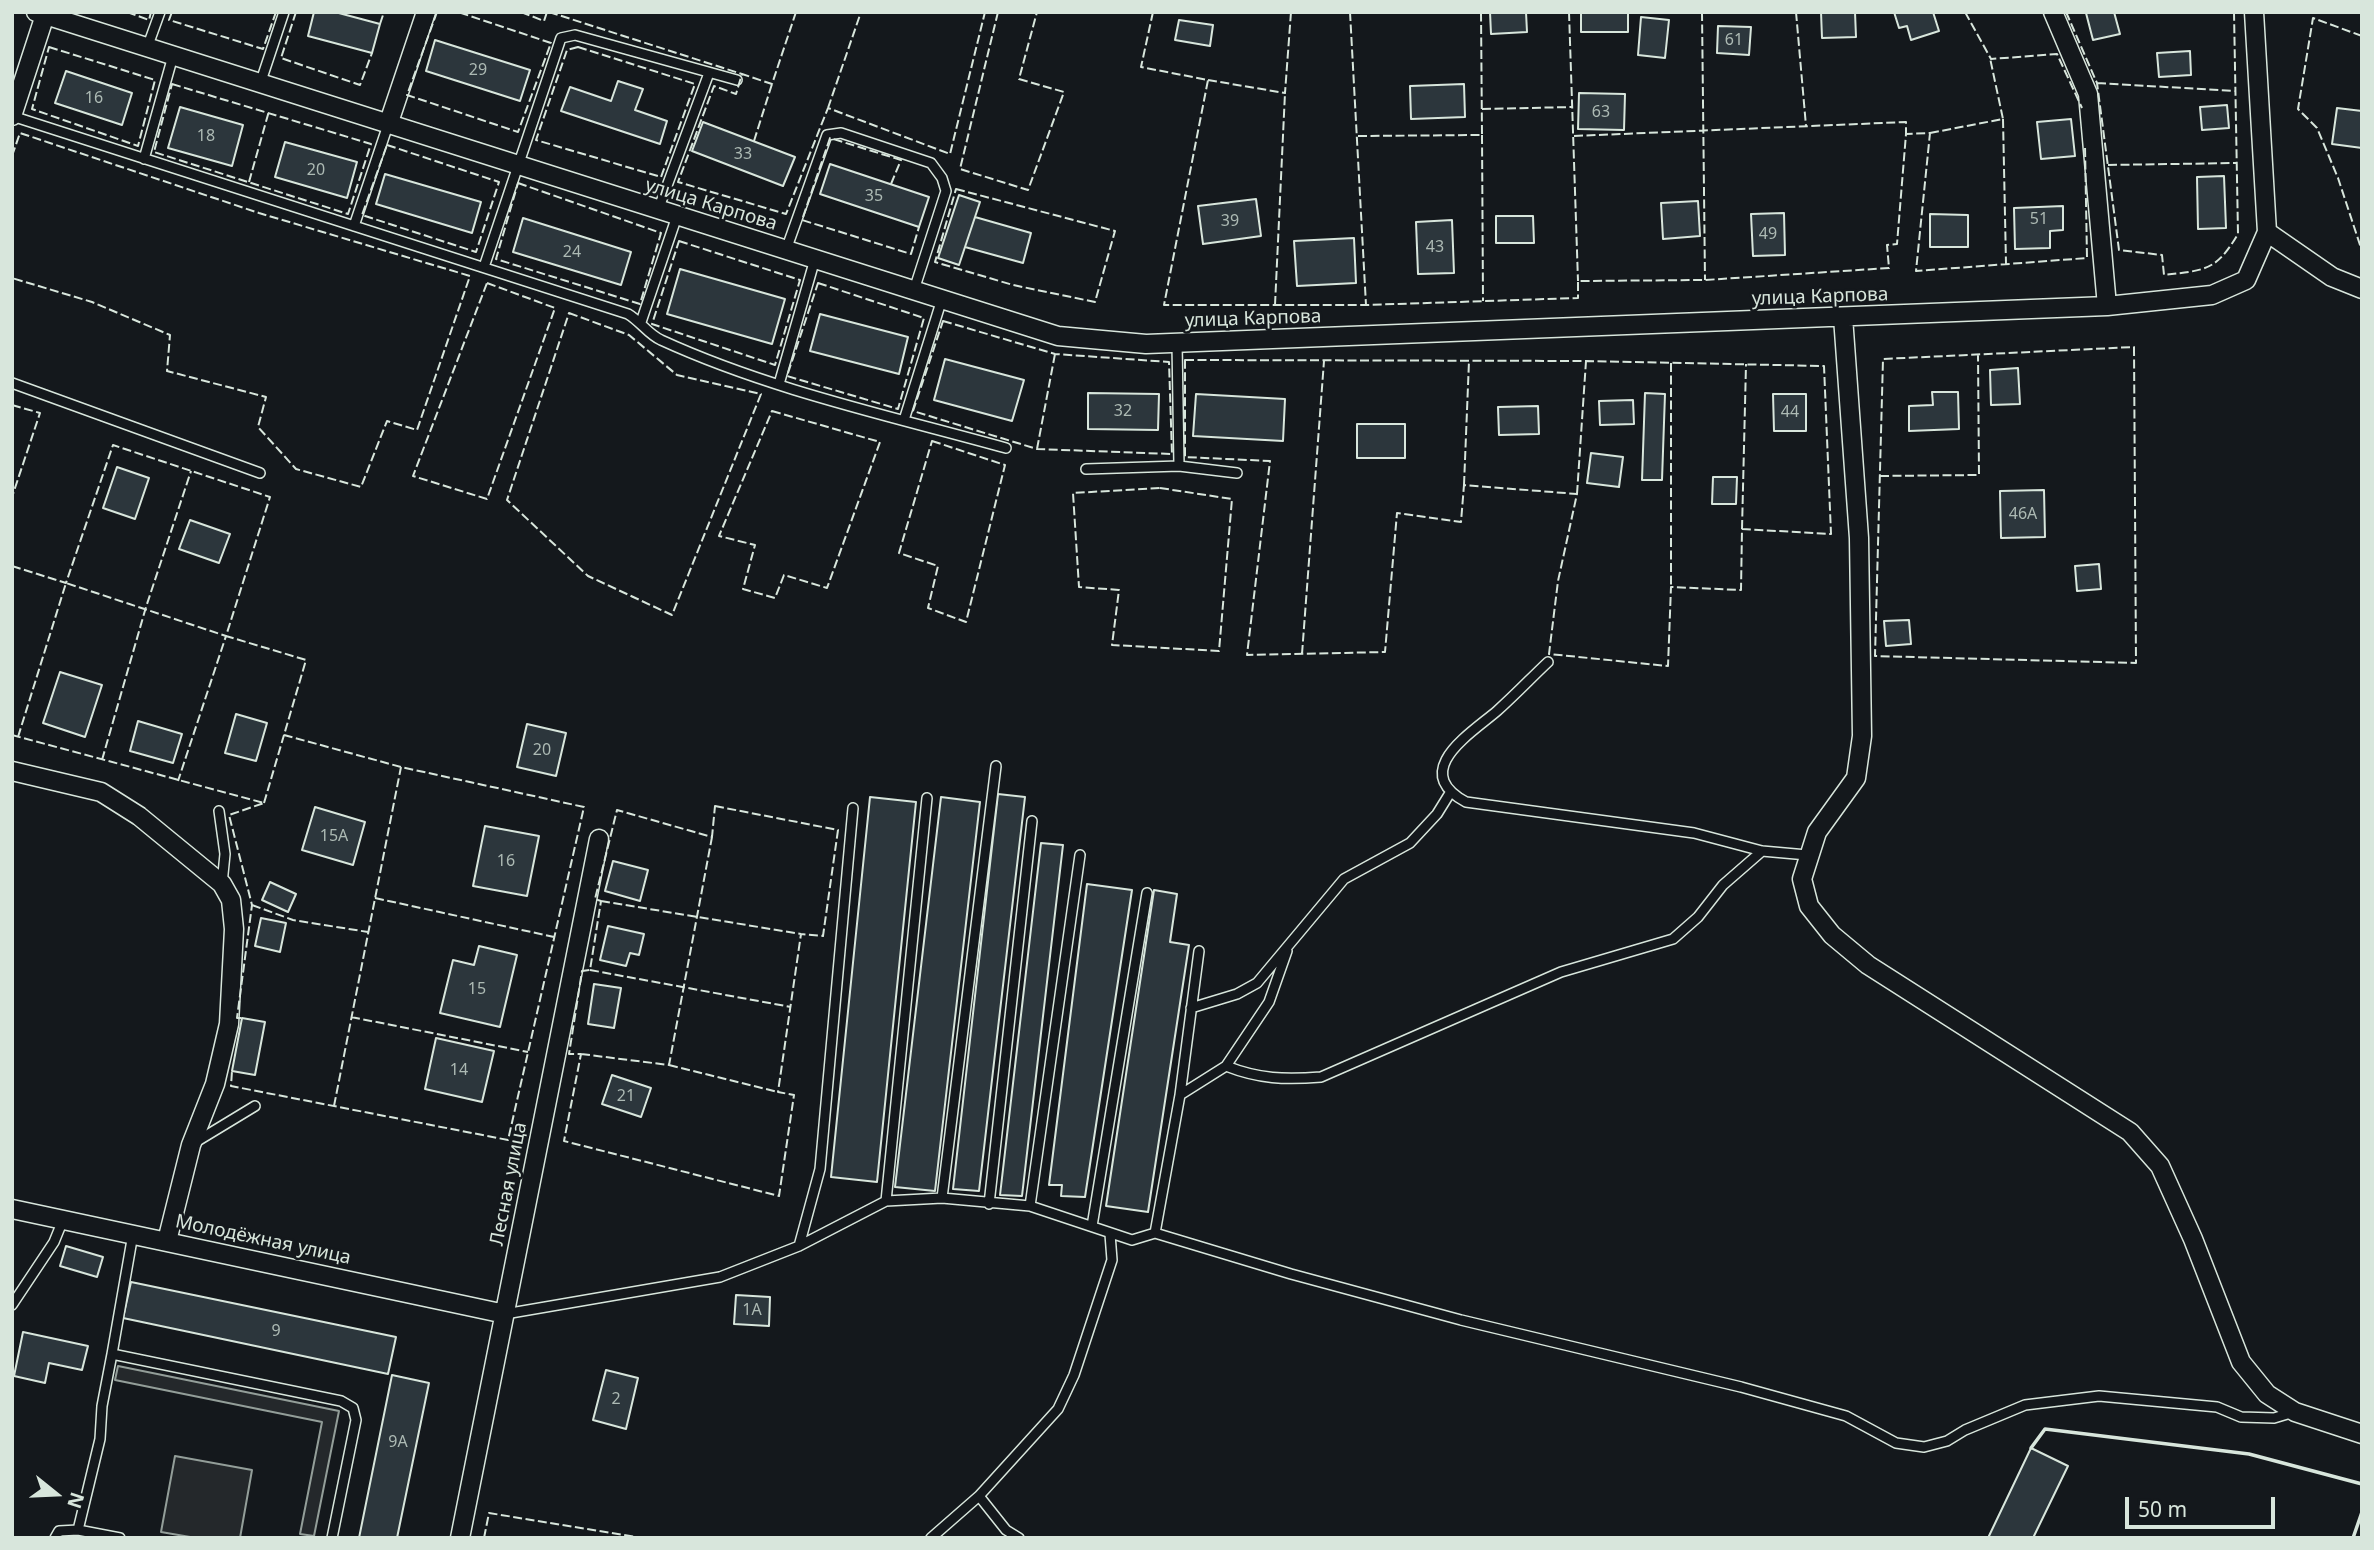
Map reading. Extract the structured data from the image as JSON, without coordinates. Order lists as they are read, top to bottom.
{
  "streets": {
    "street": ["улица Карпова", "Лесная улица", "Молодёжная улица"]
  },
  "crossings": [
    ["Лесная улица", "Молодёжная улица"]
  ],
  "house_numbers": [
    "61",
    "29",
    "16",
    "63",
    "18",
    "33",
    "20",
    "35",
    "51",
    "39",
    "49",
    "43",
    "24",
    "32",
    "44",
    "46А",
    "20",
    "15А",
    "16",
    "15",
    "14",
    "21",
    "1А",
    "9",
    "2",
    "9А"
  ],
  "scale_bar": "50 m",
  "north": "right"
}
